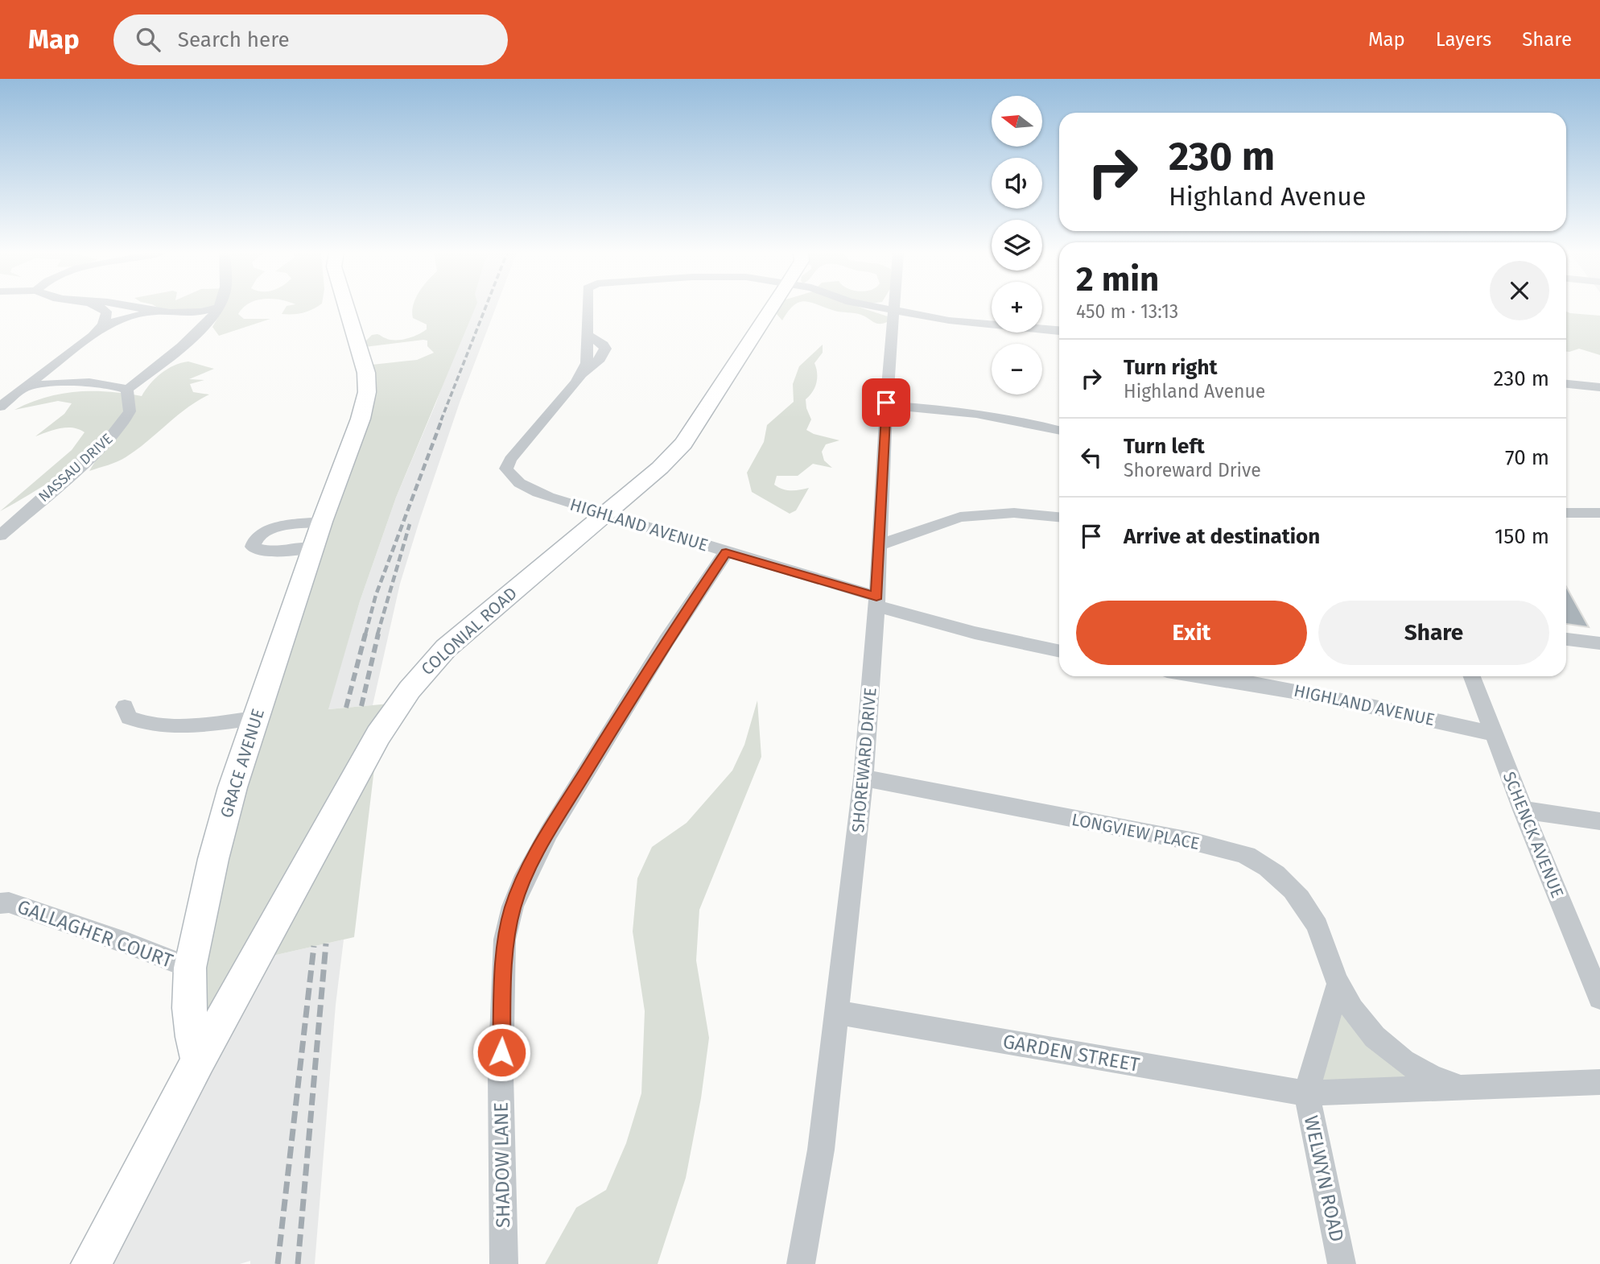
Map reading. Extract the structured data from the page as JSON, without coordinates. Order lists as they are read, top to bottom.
{
  "streets": {
    "street": [
      "NASSAU DRIVE",
      "HIGHLAND AVENUE",
      "COLONIAL ROAD",
      "SHOREWARD DRIVE",
      "GRACE AVENUE",
      "LONGVIEW PLACE",
      "SCHENCK AVENUE",
      "GALLAGHER COURT",
      "GARDEN STREET",
      "SHADOW LANE",
      "WELWYN ROAD"
    ]
  },
  "crossings": [
    ["HIGHLAND AVENUE", "COLONIAL ROAD"],
    ["HIGHLAND AVENUE", "SHOREWARD DRIVE"],
    ["HIGHLAND AVENUE", "SCHENCK AVENUE"],
    ["HIGHLAND AVENUE", "SHADOW LANE"],
    ["COLONIAL ROAD", "GRACE AVENUE"],
    ["SHOREWARD DRIVE", "LONGVIEW PLACE"],
    ["SHOREWARD DRIVE", "GARDEN STREET"],
    ["GRACE AVENUE", "GALLAGHER COURT"],
    ["LONGVIEW PLACE", "GARDEN STREET"],
    ["GARDEN STREET", "WELWYN ROAD"]
  ],
  "north": "left",
  "page": {
    "header": "Map",
    "search": "Search here",
    "nav": ["Map", "Layers", "Share"],
    "map_buttons": ["+", "−"],
    "turn": ["230 m", "Highland Avenue"],
    "heading": ["2 min", "450 m · 13:13"],
    "list": [
      {
        "name": "Turn right",
        "note": "Highland Avenue",
        "value": "230 m"
      },
      {
        "name": "Turn left",
        "note": "Shoreward Drive",
        "value": "70 m"
      },
      {
        "name": "Arrive at destination",
        "value": "150 m"
      }
    ],
    "buttons": ["Exit", "Share"]
  }
}
